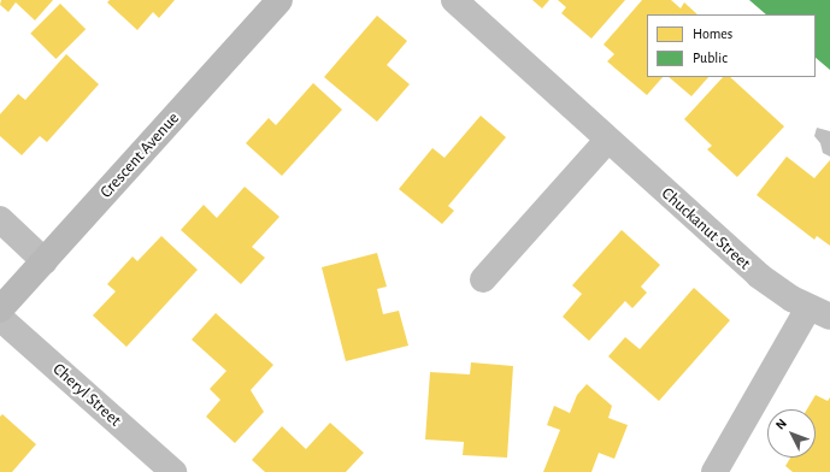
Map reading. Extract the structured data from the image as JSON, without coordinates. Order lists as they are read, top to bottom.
{
  "streets": {
    "street": ["Crescent Avenue", "Chuckanut Street", "Cheryl Street"]
  },
  "legend": ["Homes", "Public"],
  "north": "top left"
}
